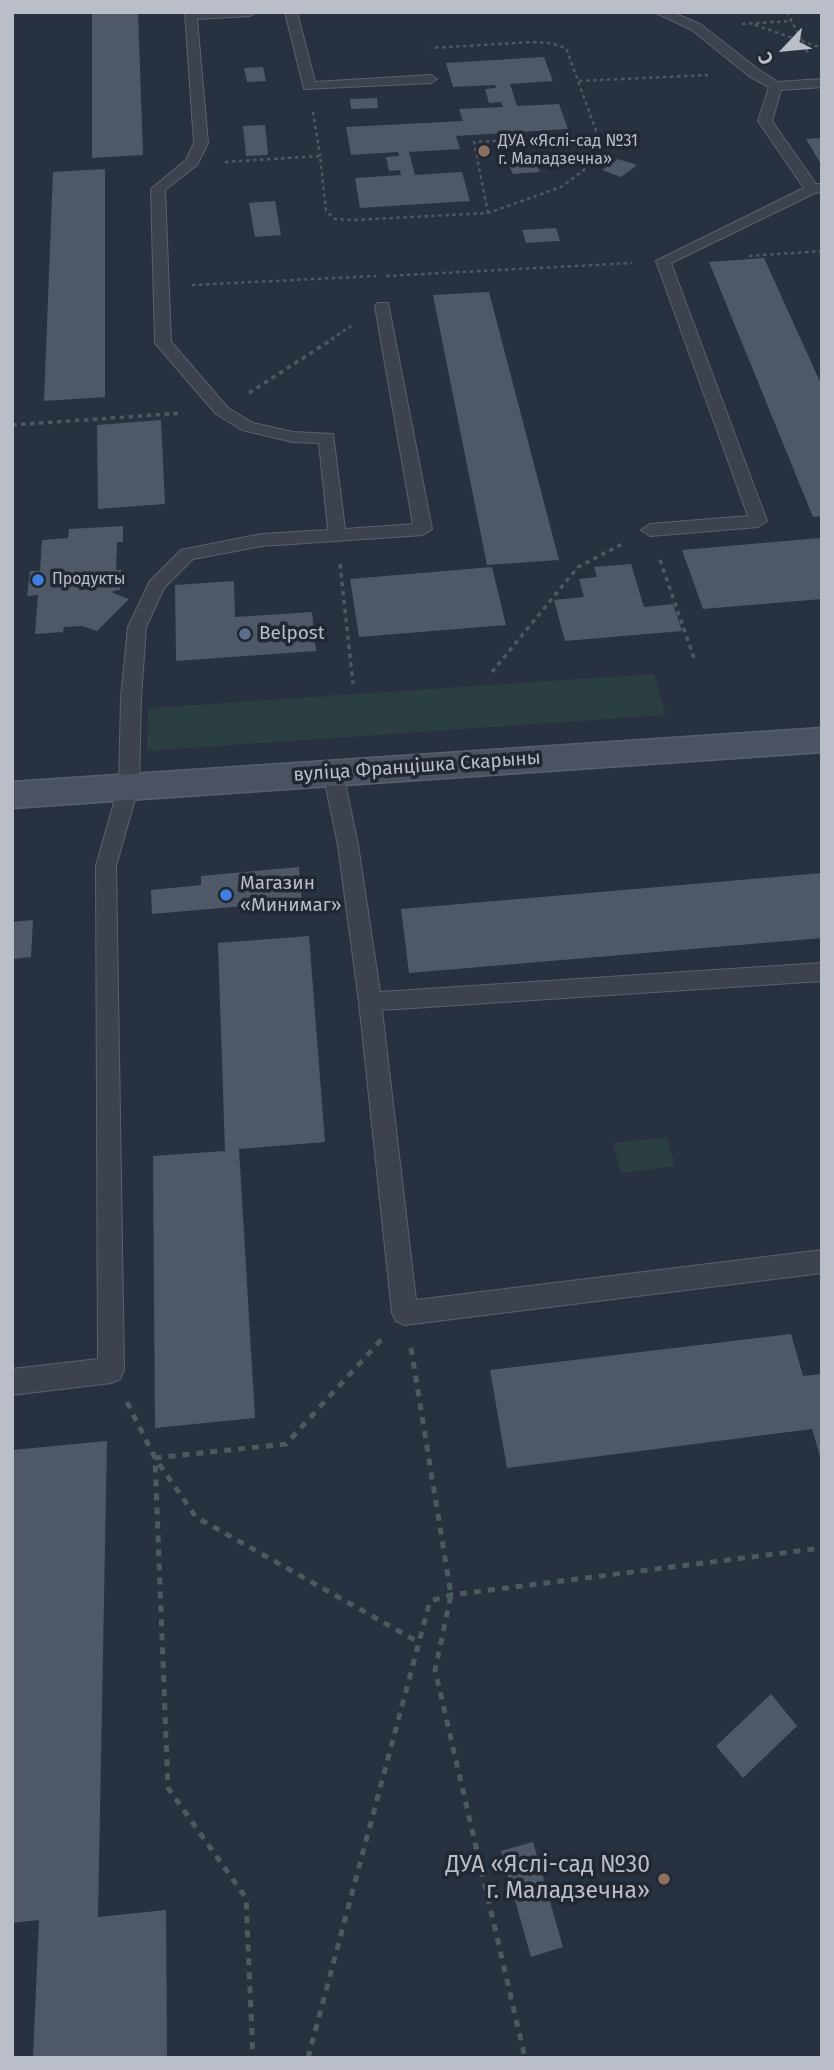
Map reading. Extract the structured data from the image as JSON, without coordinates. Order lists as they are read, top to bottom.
{
  "streets": {
    "main road": ["вуліца Францішка Скарыны"]
  },
  "places": [
    "ДУА «Яслі-сад №31 г. Маладзечна»",
    "Продукты",
    "Belpost",
    "Магазин «Минимаг»",
    "ДУА «Яслі-сад №30 г. Маладзечна»"
  ],
  "north": "bottom left"
}
